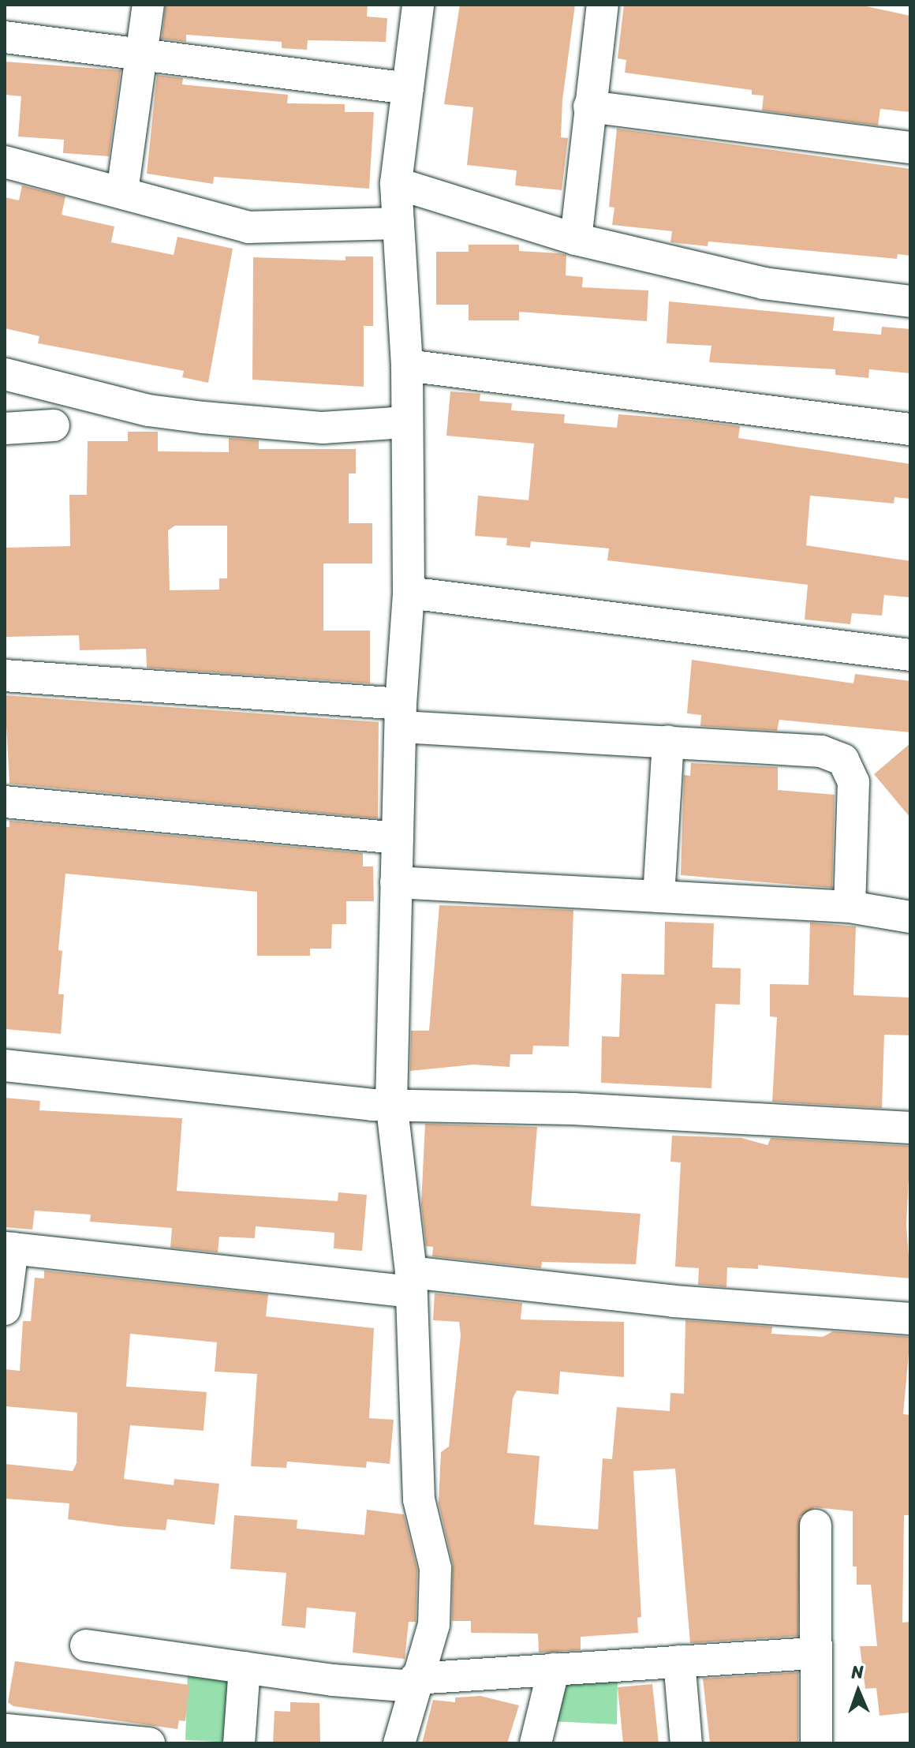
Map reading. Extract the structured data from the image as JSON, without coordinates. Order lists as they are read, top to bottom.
{
  "north": "top"
}
